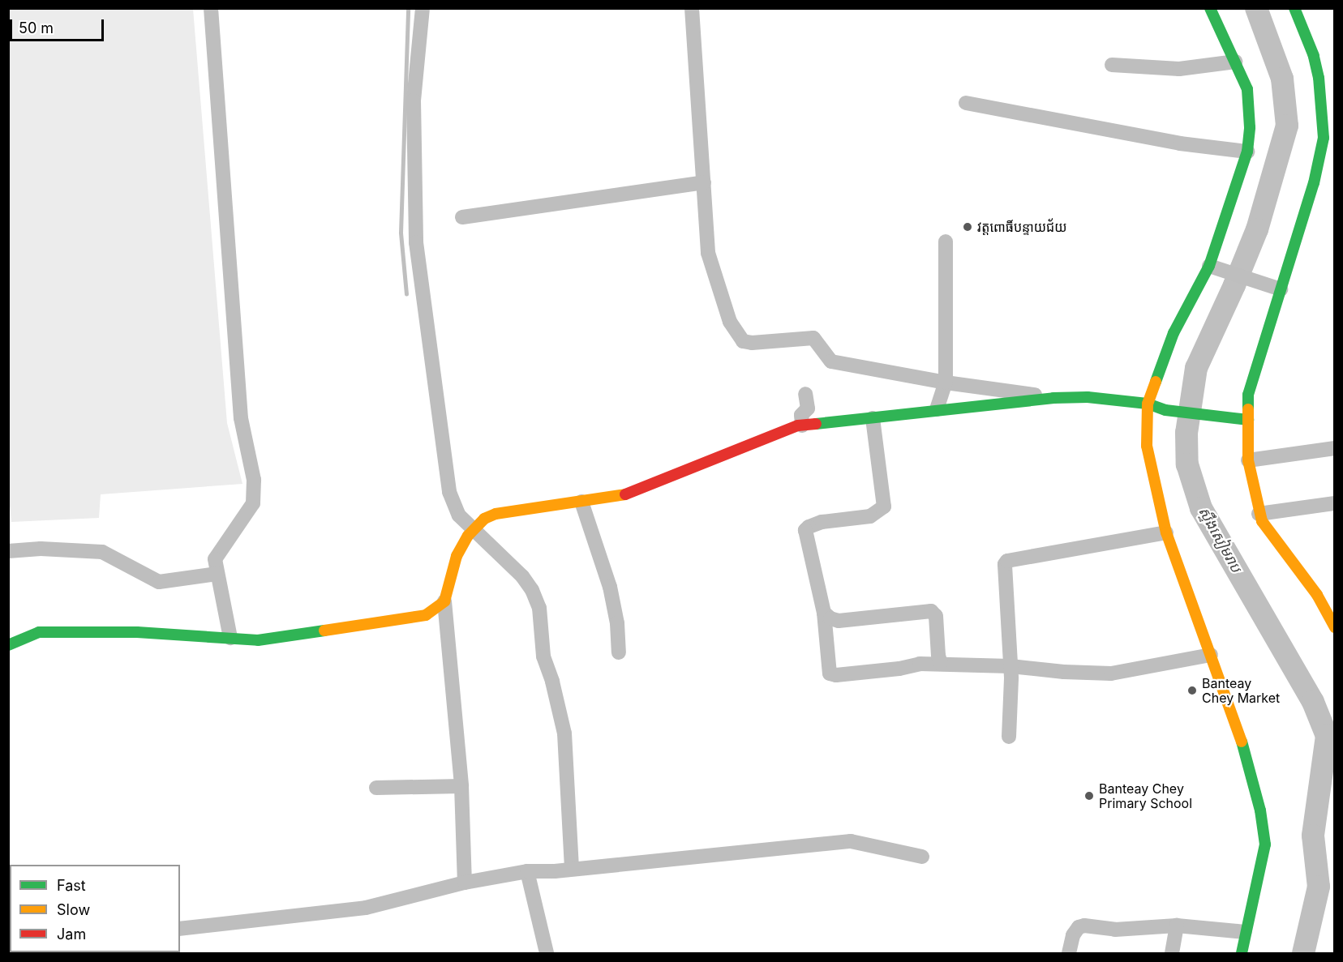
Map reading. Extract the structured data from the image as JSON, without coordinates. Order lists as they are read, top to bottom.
{
  "water": ["ស្ទឹងសៀមរាប"],
  "places": ["វត្តពោធិ៍បន្ទាយជ័យ", "Banteay Chey Market", "Banteay Chey Primary School"],
  "legend": ["Fast", "Slow", "Jam"],
  "scale_bar": "50 m"
}
